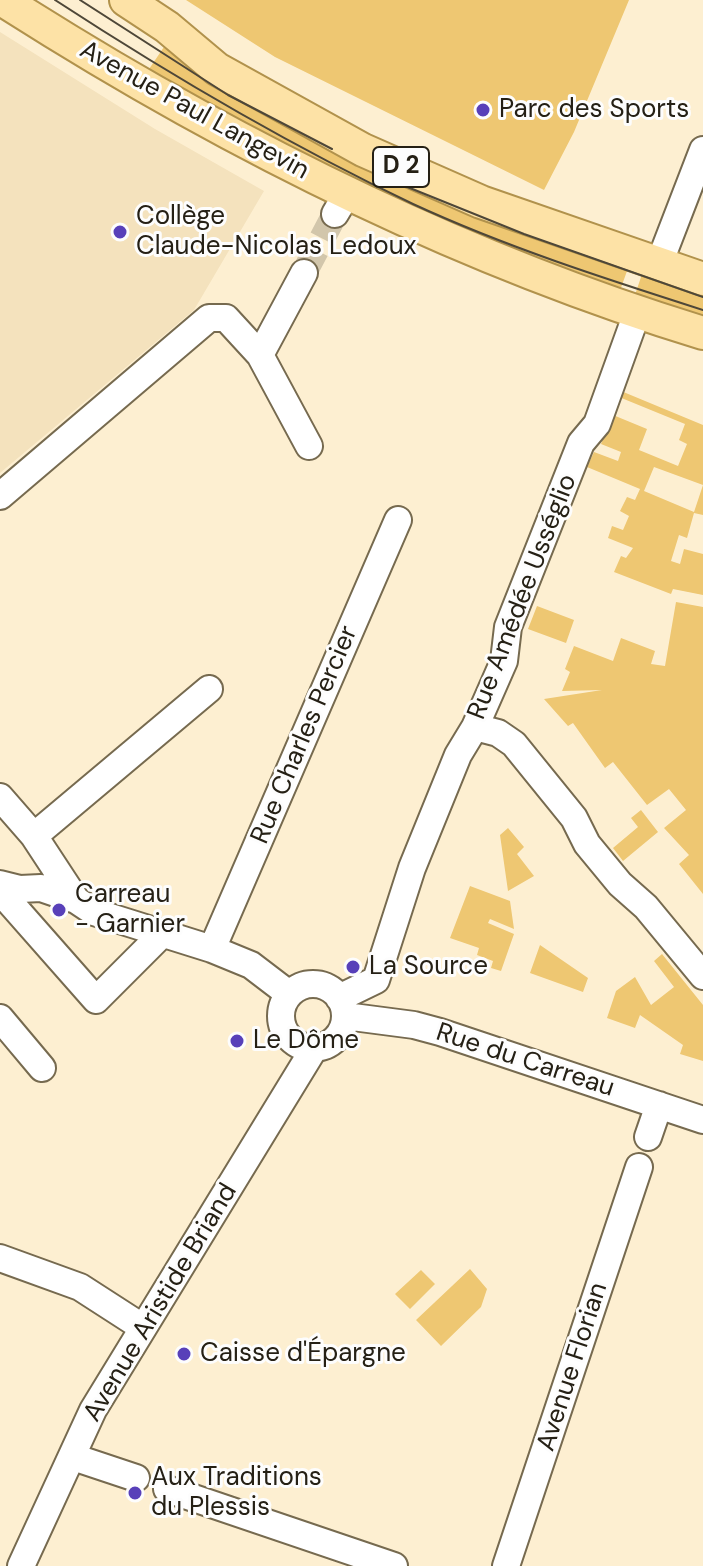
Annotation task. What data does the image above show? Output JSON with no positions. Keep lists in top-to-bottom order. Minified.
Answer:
{"streets":{"main road":["Avenue Paul Langevin","D 2"],"street":["Rue Amédée Usséglio","Rue Charles Percier","Rue du Carreau","Avenue Aristide Briand","Avenue Florian"]},"crossings":[["Avenue Paul Langevin","Rue Amédée Usséglio"],["Rue Amédée Usséglio","Rue du Carreau"],["Rue Amédée Usséglio","Avenue Aristide Briand"],["Rue du Carreau","Avenue Aristide Briand"]],"places":["Parc des Sports","Collège Claude-Nicolas Ledoux","Carreau - Garnier","La Source","Le Dôme","Caisse d'Épargne","Aux Traditions du Plessis"]}
